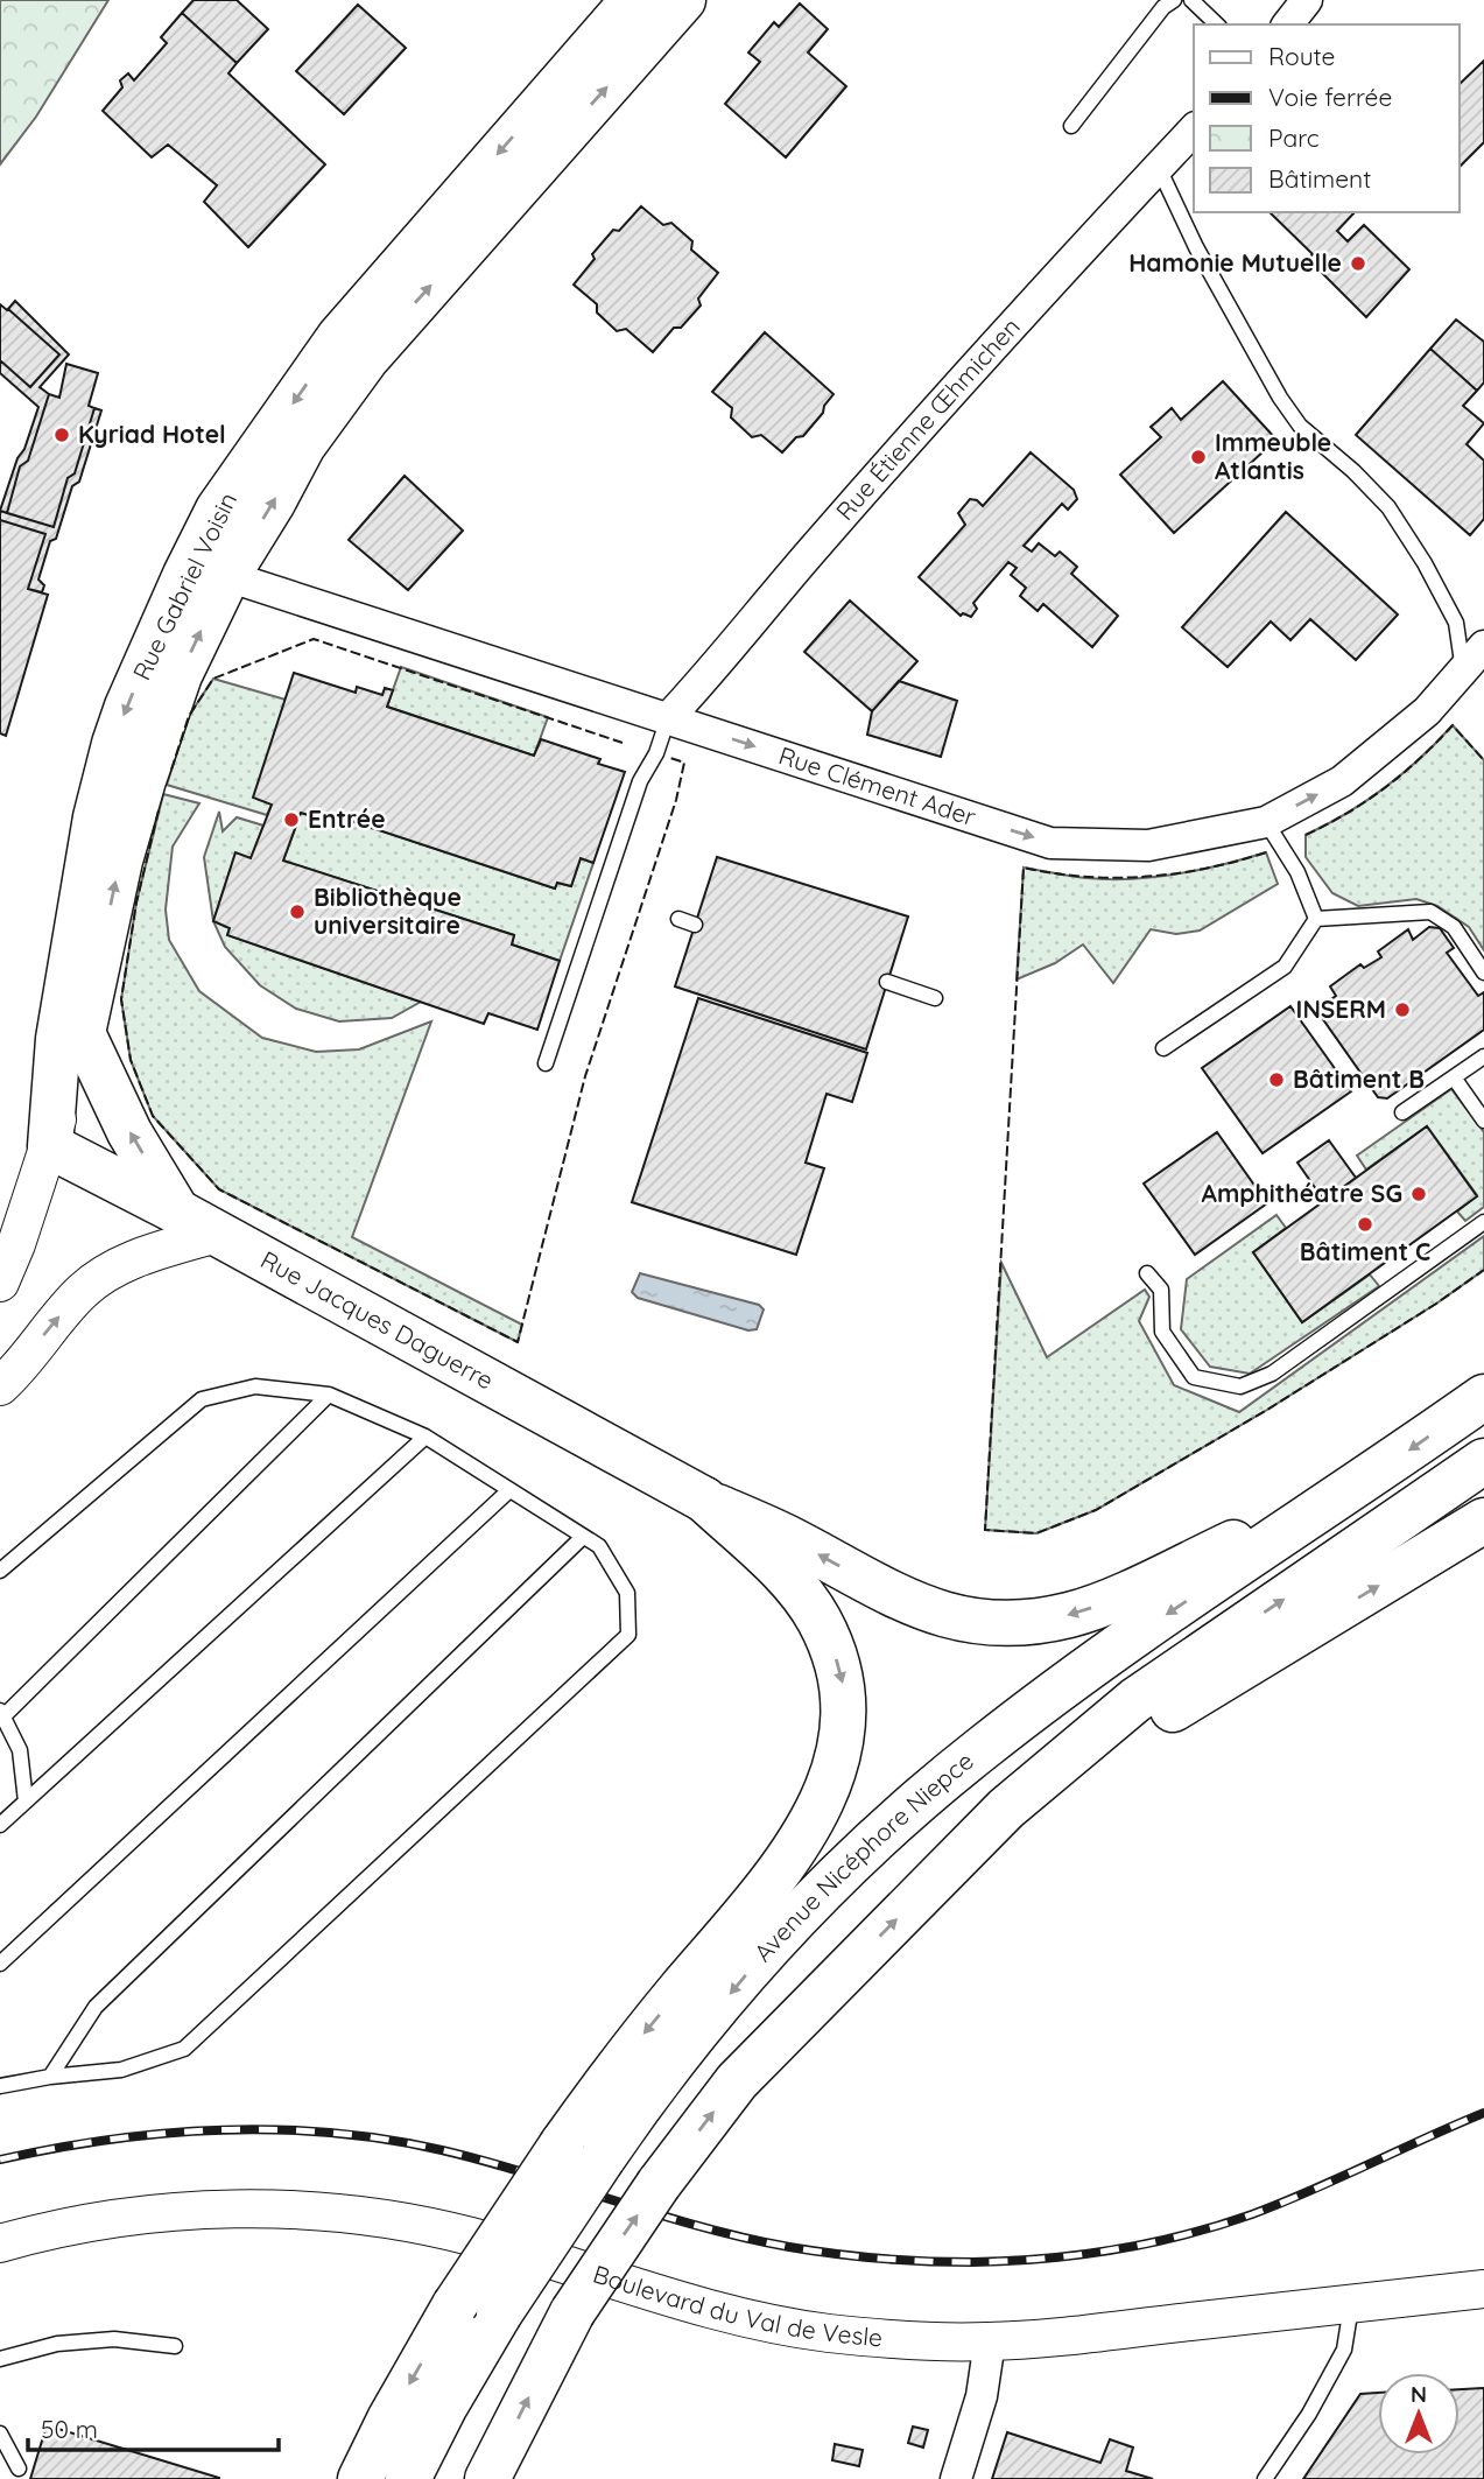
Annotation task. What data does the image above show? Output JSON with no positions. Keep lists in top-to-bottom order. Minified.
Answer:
{"streets":{"main road":["Rue Gabriel Voisin","Rue Jacques Daguerre","Avenue Nicéphore Niepce"],"street":["Rue Étienne Œhmichen","Rue Clément Ader","Boulevard du Val de Vesle"]},"crossings":[["Rue Étienne Œhmichen","Rue Clément Ader"],["Rue Gabriel Voisin","Rue Clément Ader"],["Rue Gabriel Voisin","Rue Jacques Daguerre"]],"one_way":["Rue Clément Ader"],"places":["Hamonie Mutuelle","Kyriad Hotel","Immeuble Atlantis","Entrée","Bibliothèque universitaire","INSERM","Bâtiment B","Amphithéatre SG","Bâtiment C"],"legend":["Route","Voie ferrée","Parc","Bâtiment"],"scale_bar":"50 m","north":"top"}
